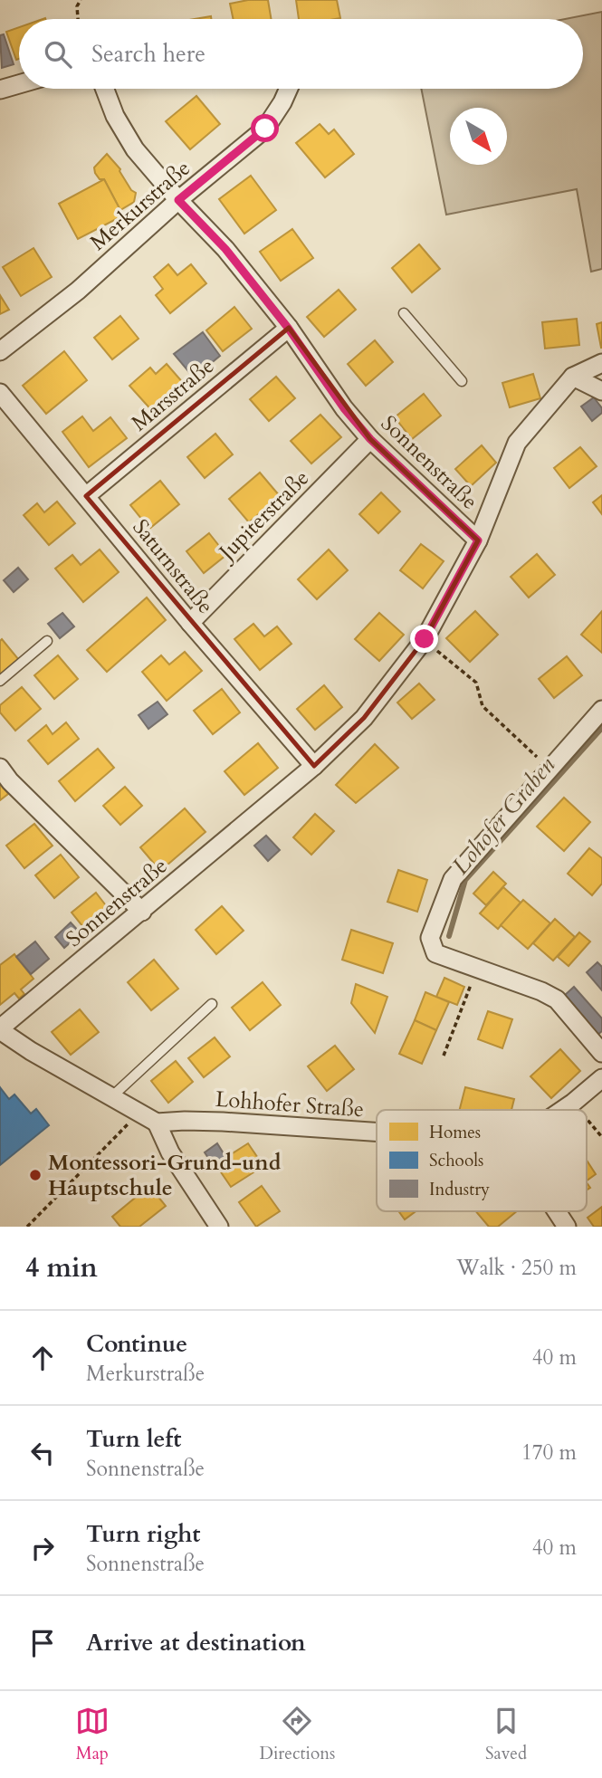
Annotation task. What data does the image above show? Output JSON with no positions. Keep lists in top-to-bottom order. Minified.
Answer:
{"streets":{"street":["Merkurstraße","Marsstraße","Sonnenstraße","Jupiterstraße","Saturnstraße","Lohhofer Straße"]},"crossings":[["Merkurstraße","Sonnenstraße"],["Marsstraße","Sonnenstraße"],["Marsstraße","Saturnstraße"],["Sonnenstraße","Jupiterstraße"],["Sonnenstraße","Saturnstraße"],["Jupiterstraße","Saturnstraße"]],"water":["Lohofer Graben"],"places":["Montessori-Grund-und Hauptschule"],"legend":["Homes","Schools","Industry"],"north":"bottom right","page":{"search":"Search here","heading":["4 min","Walk · 250 m"],"list":[["Continue","Merkurstraße","40 m"],["Turn left","Sonnenstraße","170 m"],["Turn right","Sonnenstraße","40 m"],"Arrive at destination"],"nav":["Map","Directions","Saved"]}}
